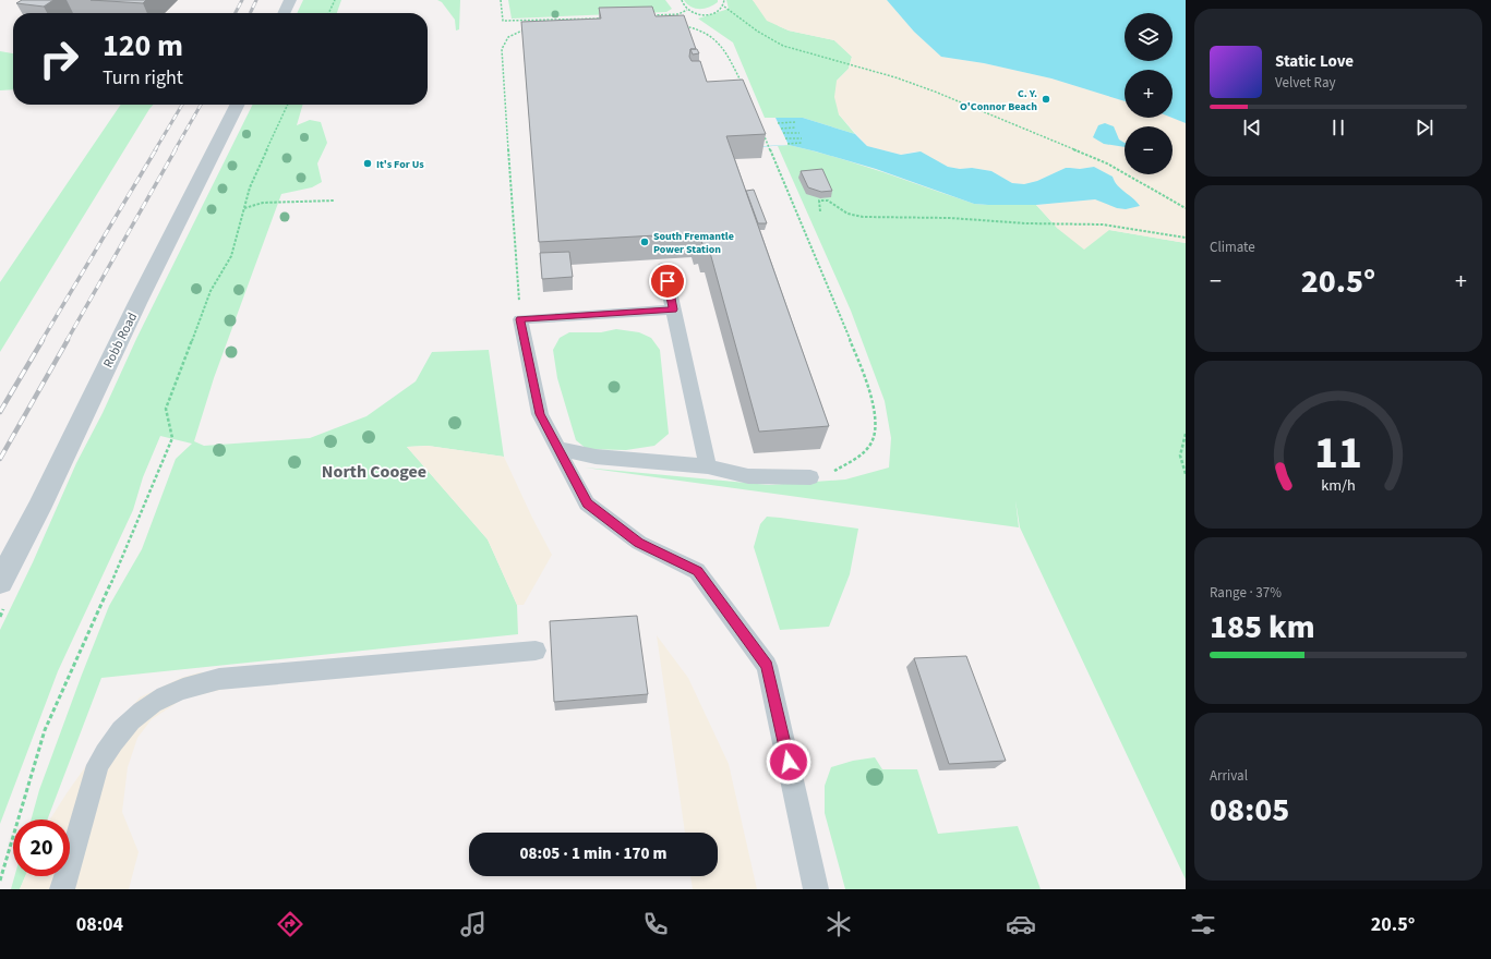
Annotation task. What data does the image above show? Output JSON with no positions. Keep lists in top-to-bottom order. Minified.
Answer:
{"streets":{"street":["Robb Road"]},"districts":["North Coogee"],"places":["C. Y. O'Connor Beach","It's For Us","South Fremantle Power Station"],"page":{"map_buttons":["+","−"],"turn":["120 m","Turn right"],"song":["Static Love","Velvet Ray"],"tile":["Climate",["Range · 37%","185 km"],["Arrival","08:05"]],"heat":["−","20.5°","+"],"limit":"20","trip":"08:05 · 1 min · 170 m","tabs":["08:04","20.5°"],"gauge":["11","km/h"]}}
